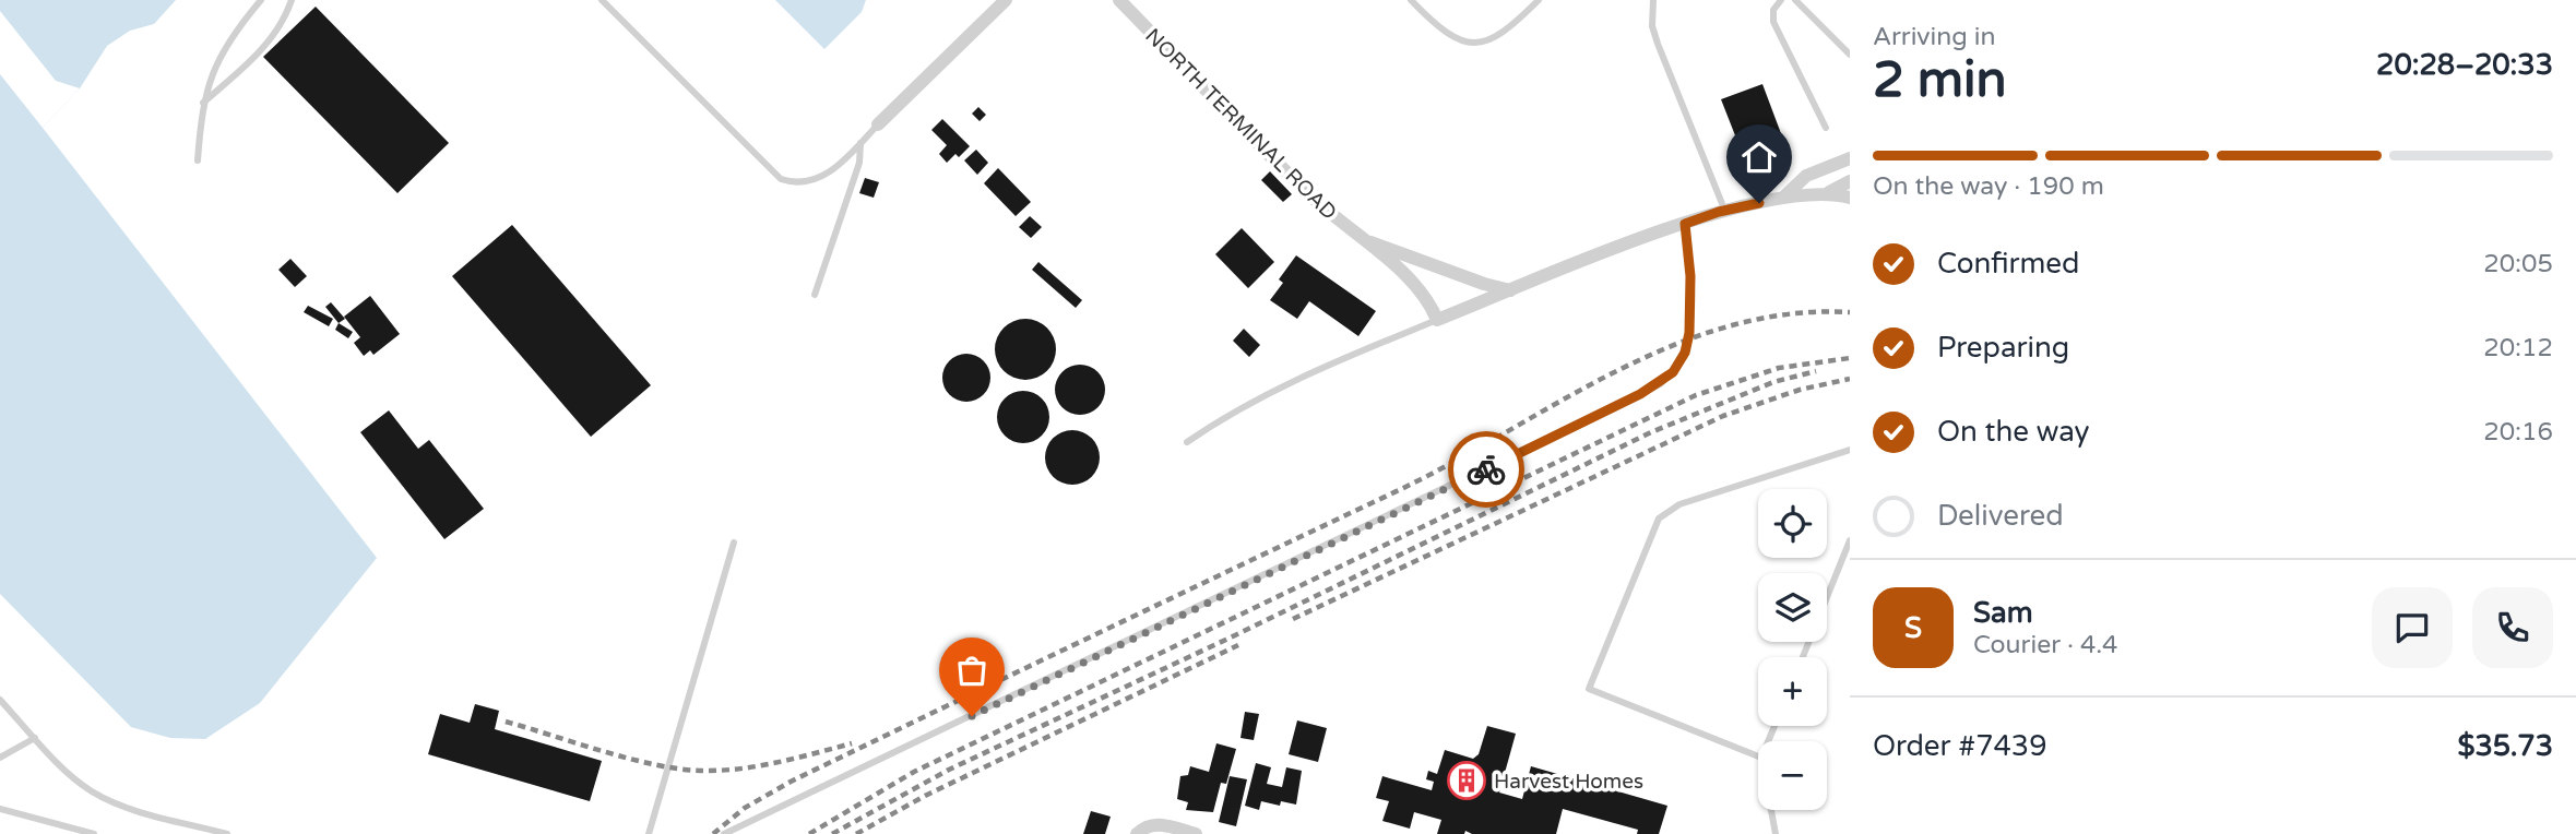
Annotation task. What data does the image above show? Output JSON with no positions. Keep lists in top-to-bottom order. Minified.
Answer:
{"streets":{"street":["NORTH TERMINAL ROAD"]},"places":{"building":["Harvest Homes"]},"page":{"heading":["2 min","Arriving in","20:28–20:33"],"panel":["Sam","Courier · 4.4","Order #7439","$35.73"],"bar":"On the way · 190 m","list":[["Confirmed","20:05"],["Preparing","20:12"],["On the way","20:16"],"Delivered"],"map_buttons":["+","−"],"round":"S"}}
